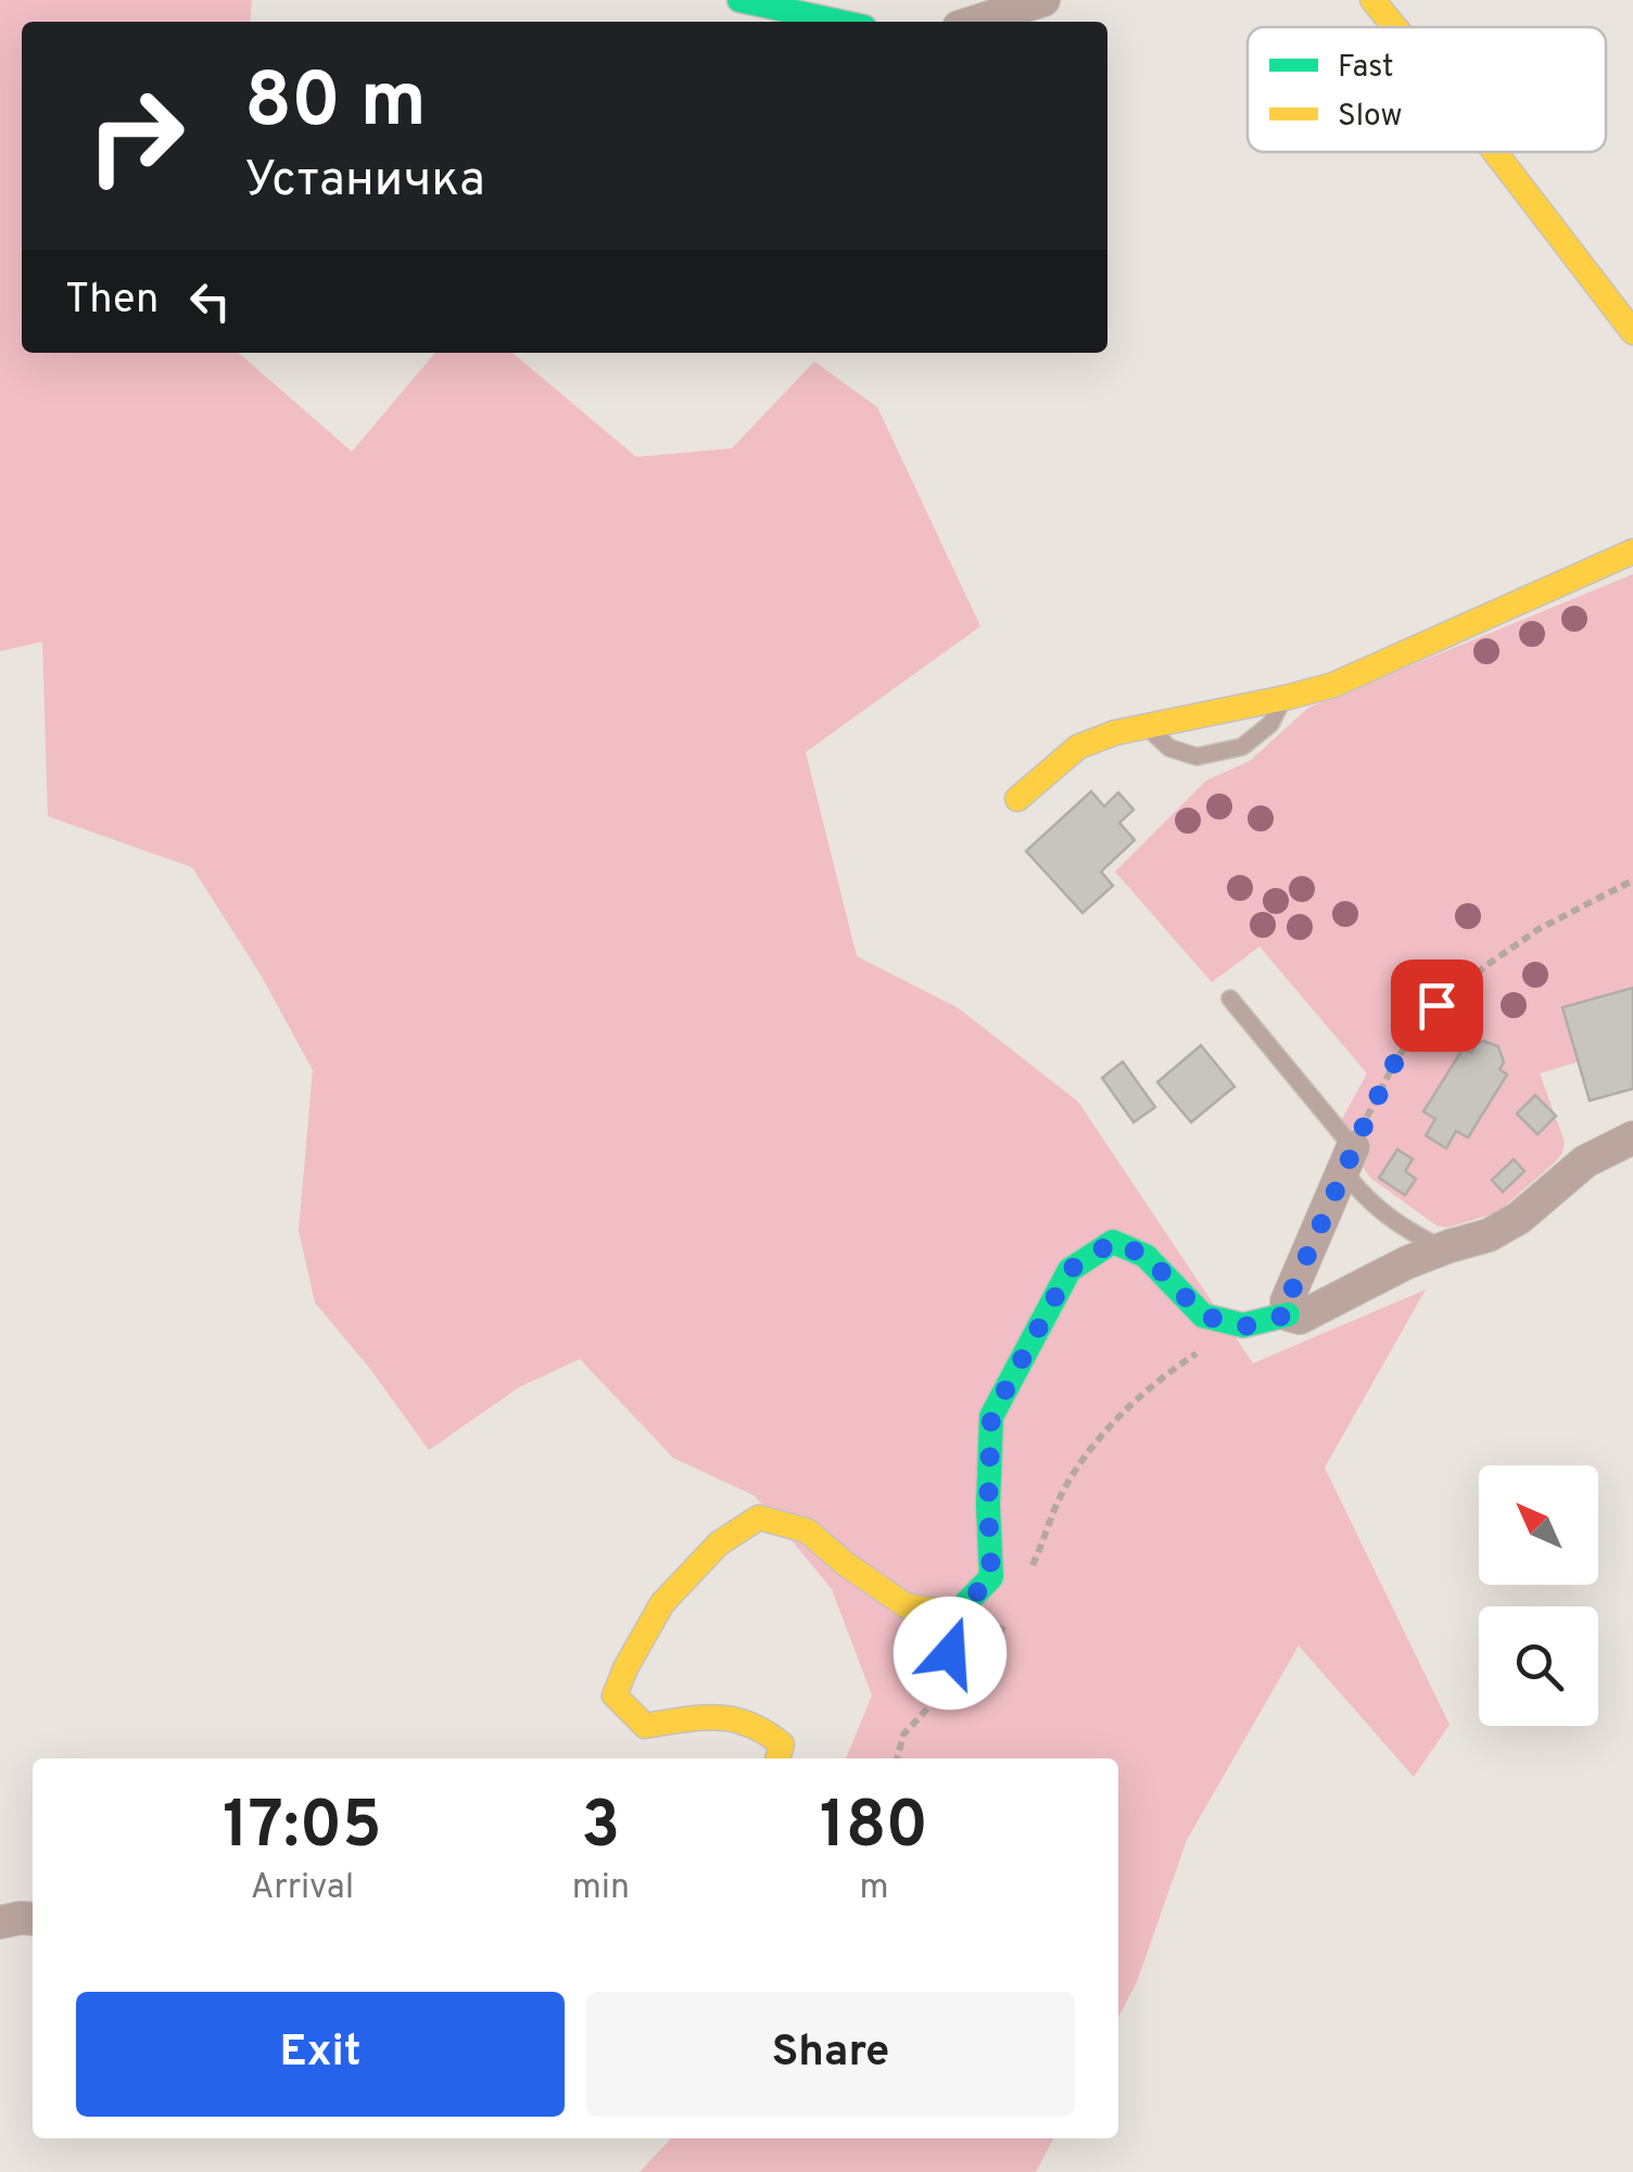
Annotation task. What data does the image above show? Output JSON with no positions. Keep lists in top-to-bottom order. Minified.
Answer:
{"legend":["Fast","Slow"],"north":"top left","page":{"turn":["80 m","Устаничка"],"then":"Then","eta":["17:05","Arrival","3","min","180","m"],"buttons":["Exit","Share"]}}
